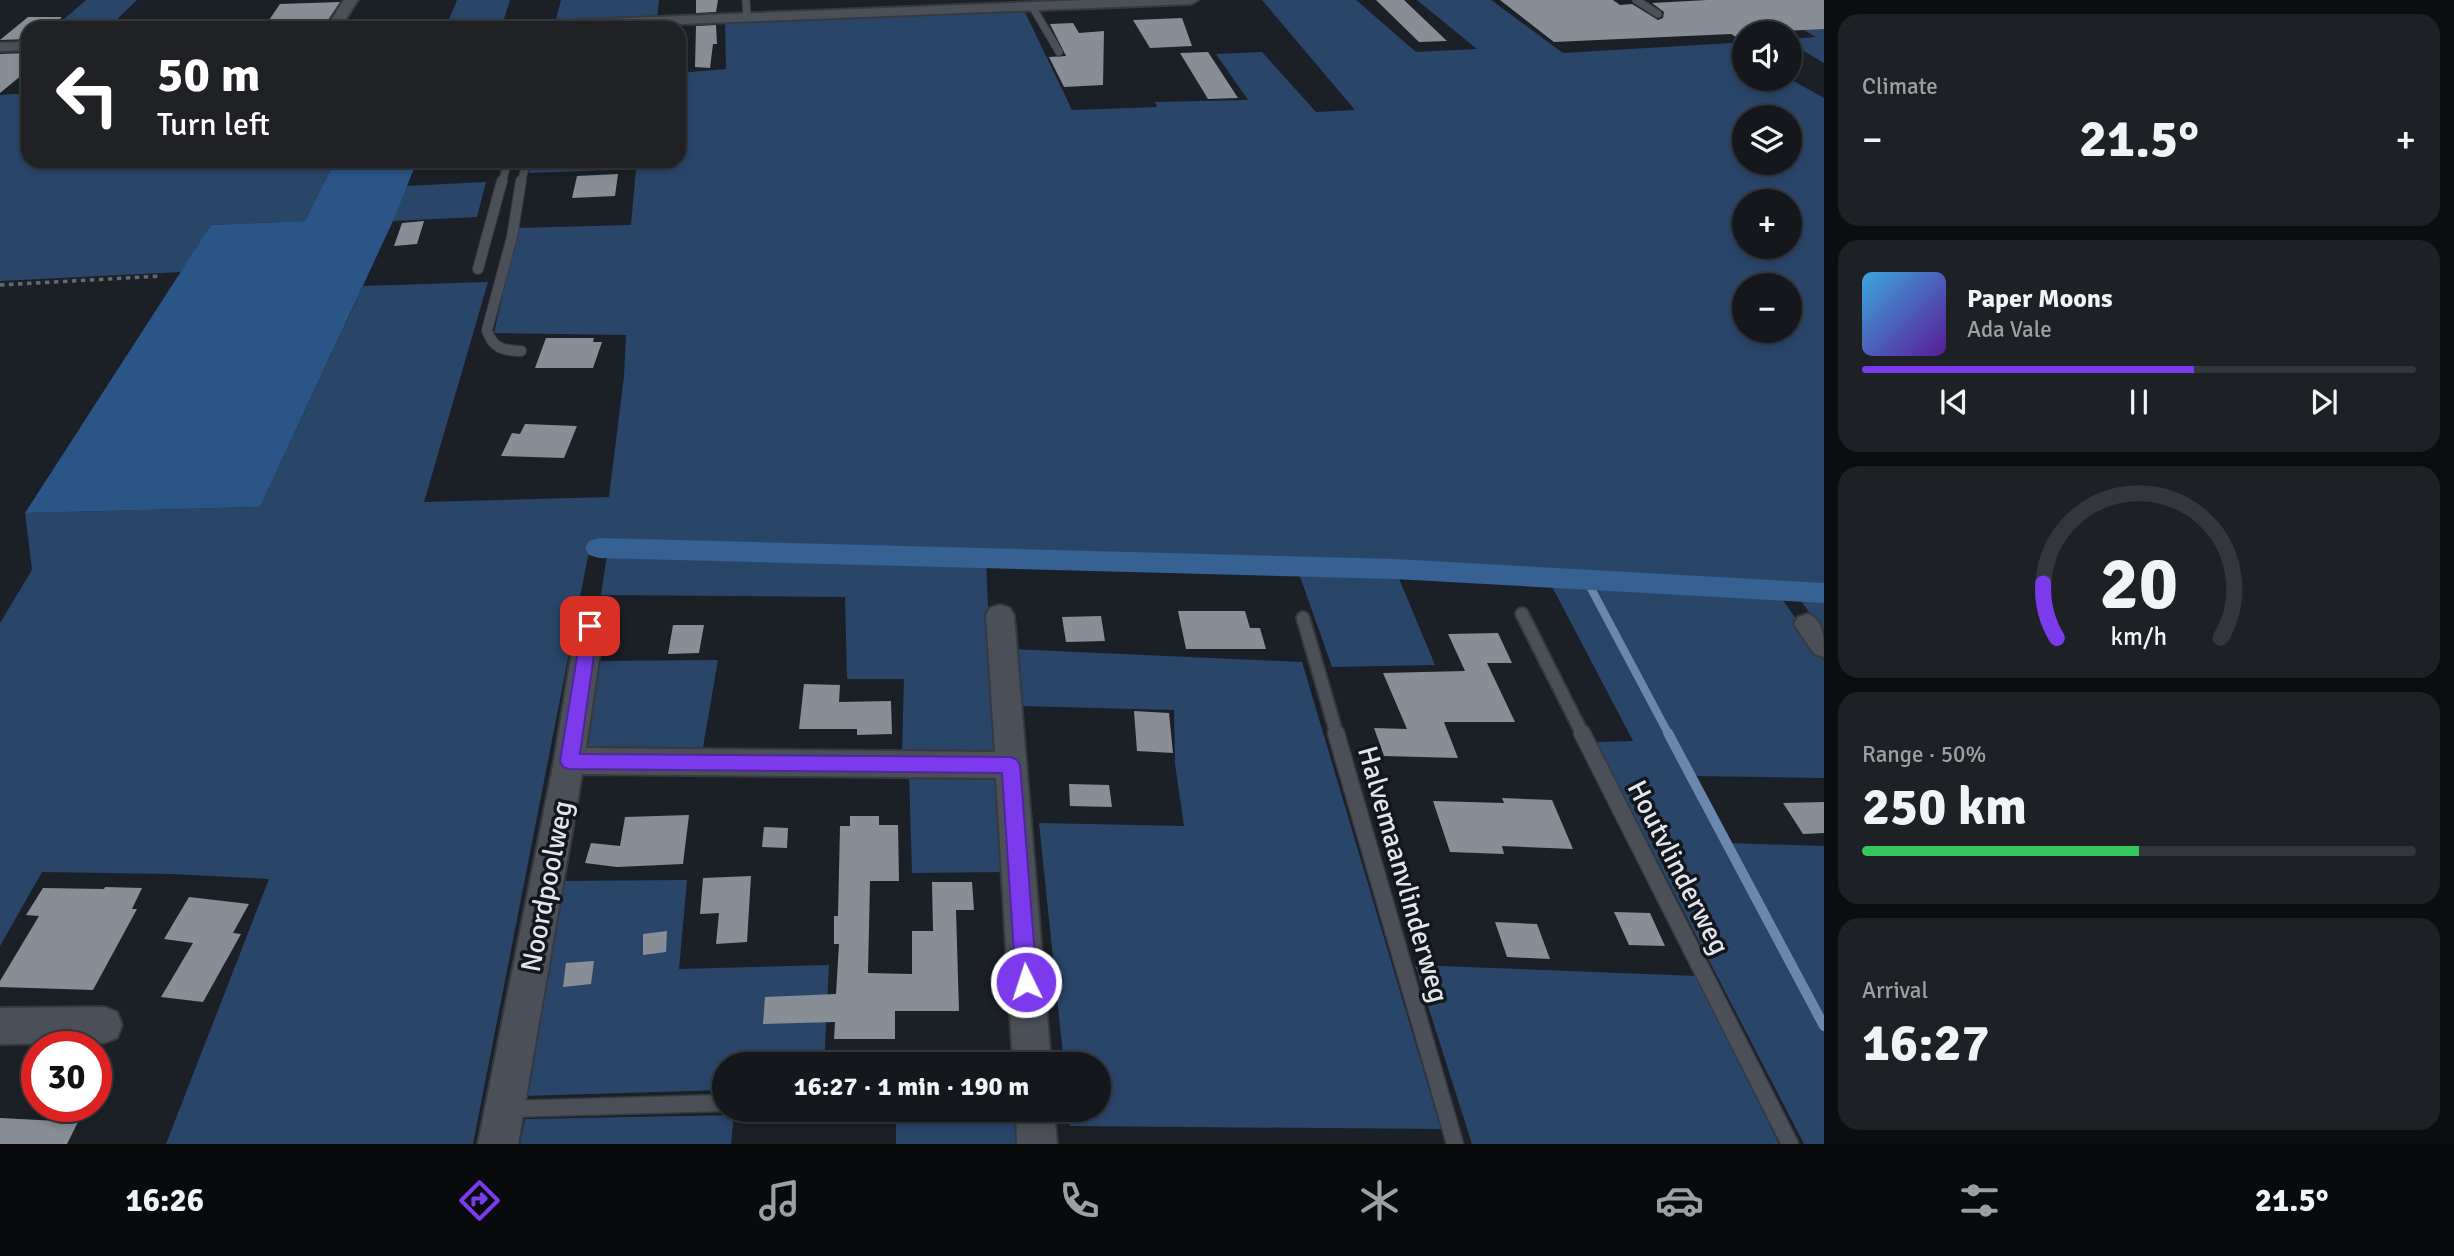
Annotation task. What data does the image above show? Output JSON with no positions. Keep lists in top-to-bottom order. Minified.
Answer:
{"streets":{"street":["Noordpoolweg"],"lane":["Houtvlinderweg","Halvemaanvlinderweg"]},"page":{"tile":["Climate",["Range · 50%","250 km"],["Arrival","16:27"]],"map_buttons":["+","−"],"turn":["50 m","Turn left"],"heat":["−","21.5°","+"],"song":["Paper Moons","Ada Vale"],"limit":"30","trip":"16:27 · 1 min · 190 m","tabs":["16:26","21.5°"],"gauge":["20","km/h"]}}
